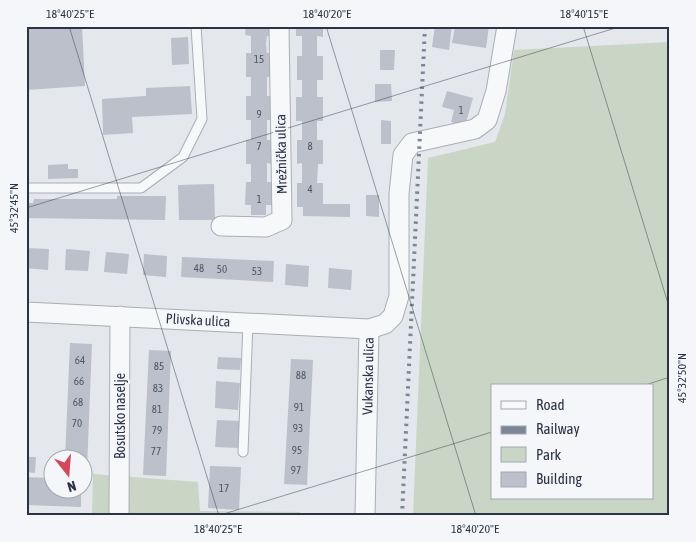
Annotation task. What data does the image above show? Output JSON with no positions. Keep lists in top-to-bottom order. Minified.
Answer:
{"streets":{"street":["Mrežnička ulica","Plivska ulica","Vukanska ulica","Bosutsko naselje"]},"crossings":[["Plivska ulica","Vukanska ulica"],["Plivska ulica","Bosutsko naselje"]],"house_numbers":["15","1","9","7","8","4","1","48","50","53","64","85","88","66","83","68","91","81","70","93","79","95","77","97","17"],"legend":["Road","Railway","Park","Building"],"north":"bottom","coordinates":["18°40'25\"E","18°40'20\"E","18°40'15\"E","45°32'45\"N","45°32'50\"N"]}
